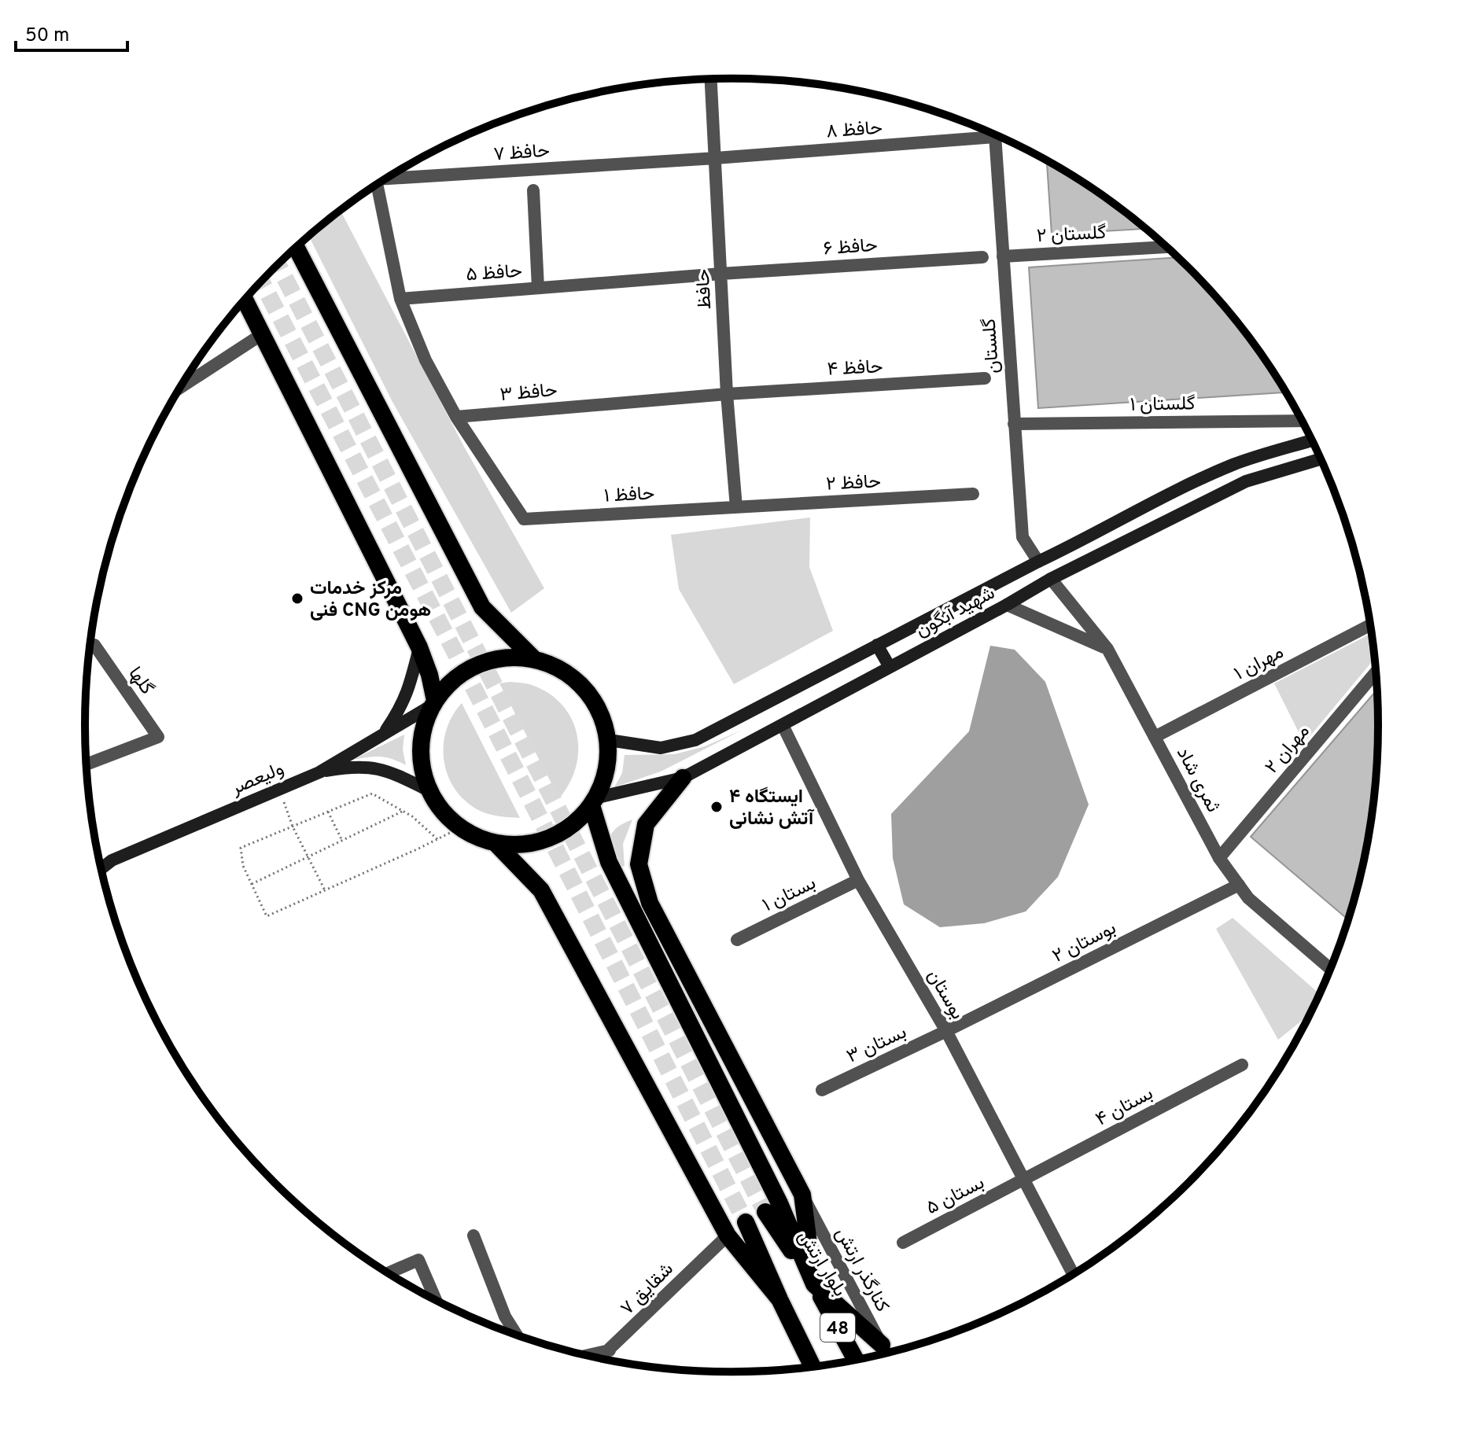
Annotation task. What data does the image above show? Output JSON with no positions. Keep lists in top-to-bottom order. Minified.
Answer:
{"streets":{"highway":["بلوار ارتش","48"],"main road":["شهید آبگون","ولیعصر"],"street":["حافظ ۸","حافظ ۷","گلستان ۲","حافظ ۶","حافظ ۵","حافظ","گلستان","حافظ ۴","حافظ ۳","گلستان ۱","حافظ ۲","حافظ ۱","۱ مهران","گلها","مهران ۲","ثمری شاد","بستان ۱","بوستان ۲","بوستان","بستان ۳","بستان ۴","بستان ۵","کنارگذر ارتش","شقایق ۷"]},"crossings":[["حافظ ۸","حافظ ۷"],["حافظ ۸","حافظ"],["حافظ ۷","حافظ ۵"],["حافظ ۷","حافظ"],["گلستان ۲","گلستان"],["حافظ ۶","حافظ ۵"],["حافظ ۶","حافظ"],["حافظ ۵","حافظ"],["حافظ","حافظ ۴"],["حافظ","حافظ ۳"],["حافظ","حافظ ۲"],["حافظ","حافظ ۱"],["گلستان","گلستان ۱"],["گلستان","شهید آبگون"],["حافظ ۴","حافظ ۳"],["حافظ ۳","حافظ ۱"],["حافظ ۲","حافظ ۱"],["شهید آبگون","ولیعصر"],["شهید آبگون","ثمری شاد"],["شهید آبگون","بوستان"],["۱ مهران","ثمری شاد"],["مهران ۲","ثمری شاد"],["ثمری شاد","بوستان ۲"],["بستان ۱","بوستان"],["بوستان ۲","بوستان"],["بوستان ۲","بستان ۳"],["بوستان","بستان ۳"],["بوستان","بستان ۴"],["بوستان","بستان ۵"],["بستان ۴","بستان ۵"]],"places":["مرکز خدمات فنی CNG هومن","ایستگاه ۴ آتش نشانی"],"scale_bar":"50 m"}
